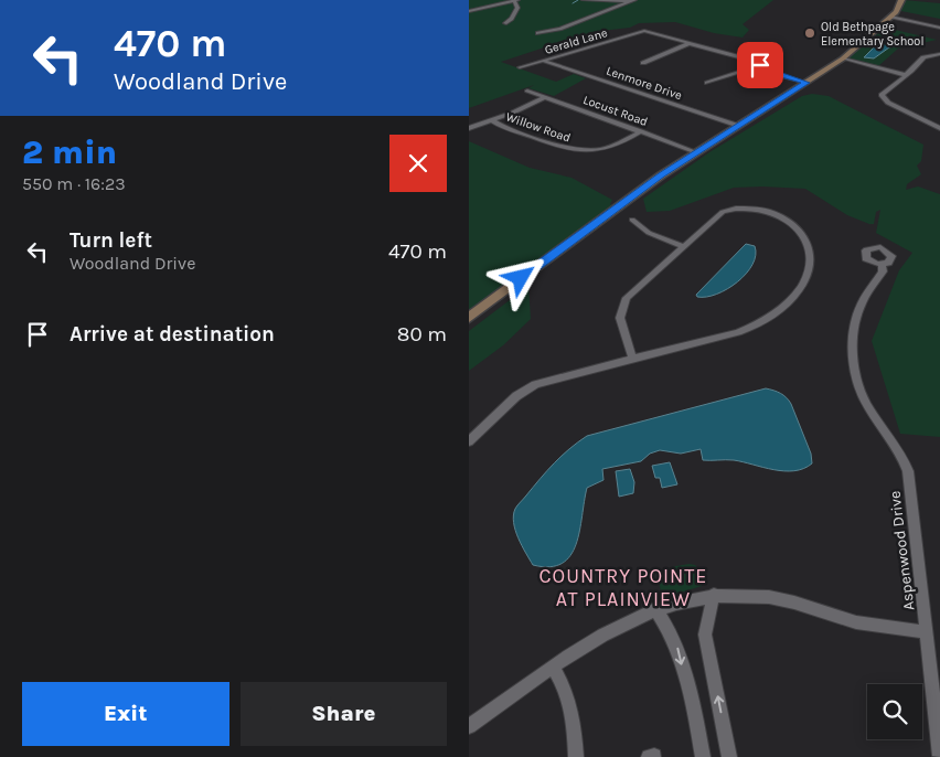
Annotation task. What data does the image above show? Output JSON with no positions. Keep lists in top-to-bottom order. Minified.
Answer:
{"streets":{"street":["Gerald Lane","Lenmore Drive","Locust Road","Willow Road","Aspenwood Drive"]},"crossings":[["Gerald Lane","Lenmore Drive"],["Locust Road","Willow Road"]],"districts":["COUNTRY POINTE AT PLAINVIEW"],"places":["Old Bethpage Elementary School"],"page":{"turn":["470 m","Woodland Drive"],"heading":["2 min","550 m · 16:23"],"list":[{"name":"Turn left","note":"Woodland Drive","value":"470 m"},{"name":"Arrive at destination","value":"80 m"}],"buttons":["Exit","Share"]}}
